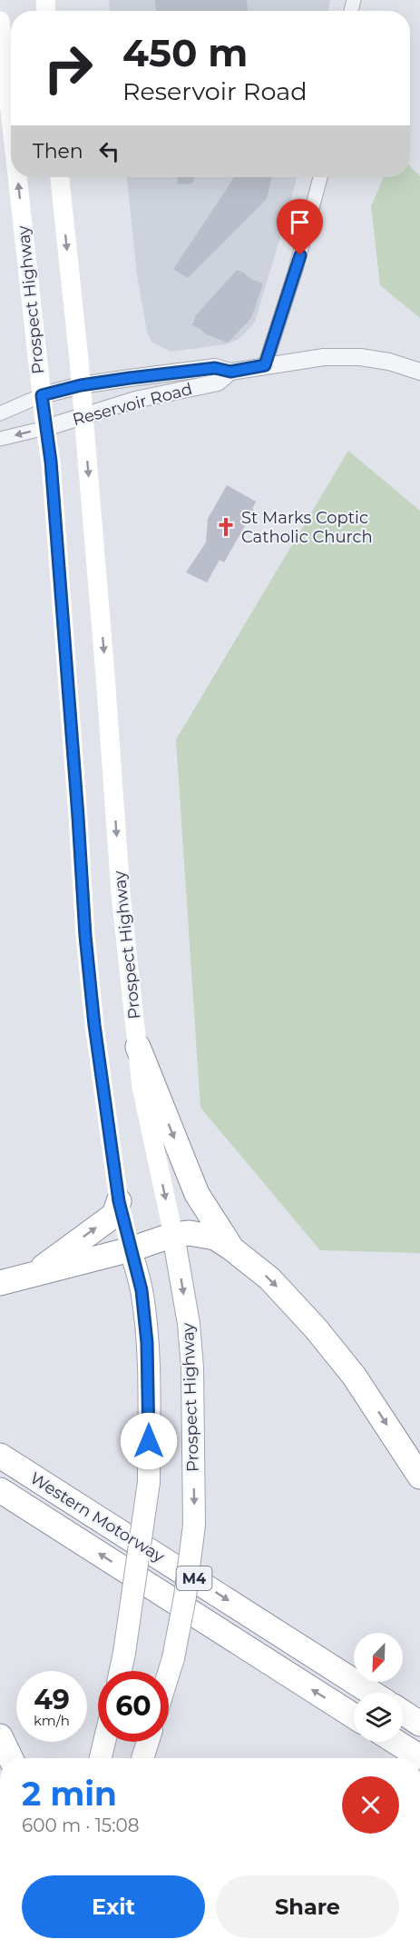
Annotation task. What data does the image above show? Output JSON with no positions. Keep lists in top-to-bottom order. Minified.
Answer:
{"streets":{"highway":["Western Motorway","M4"],"main road":["Prospect Highway"],"street":["Reservoir Road"]},"crossings":[["Prospect Highway","Reservoir Road"]],"places":{"church":["St Marks Coptic Catholic Church"]},"north":"bottom left","page":{"turn":["450 m","Reservoir Road"],"then":"Then","speed":"49 km/h","limit":"60","heading":["2 min","600 m · 15:08"],"buttons":["Exit","Share"]}}
